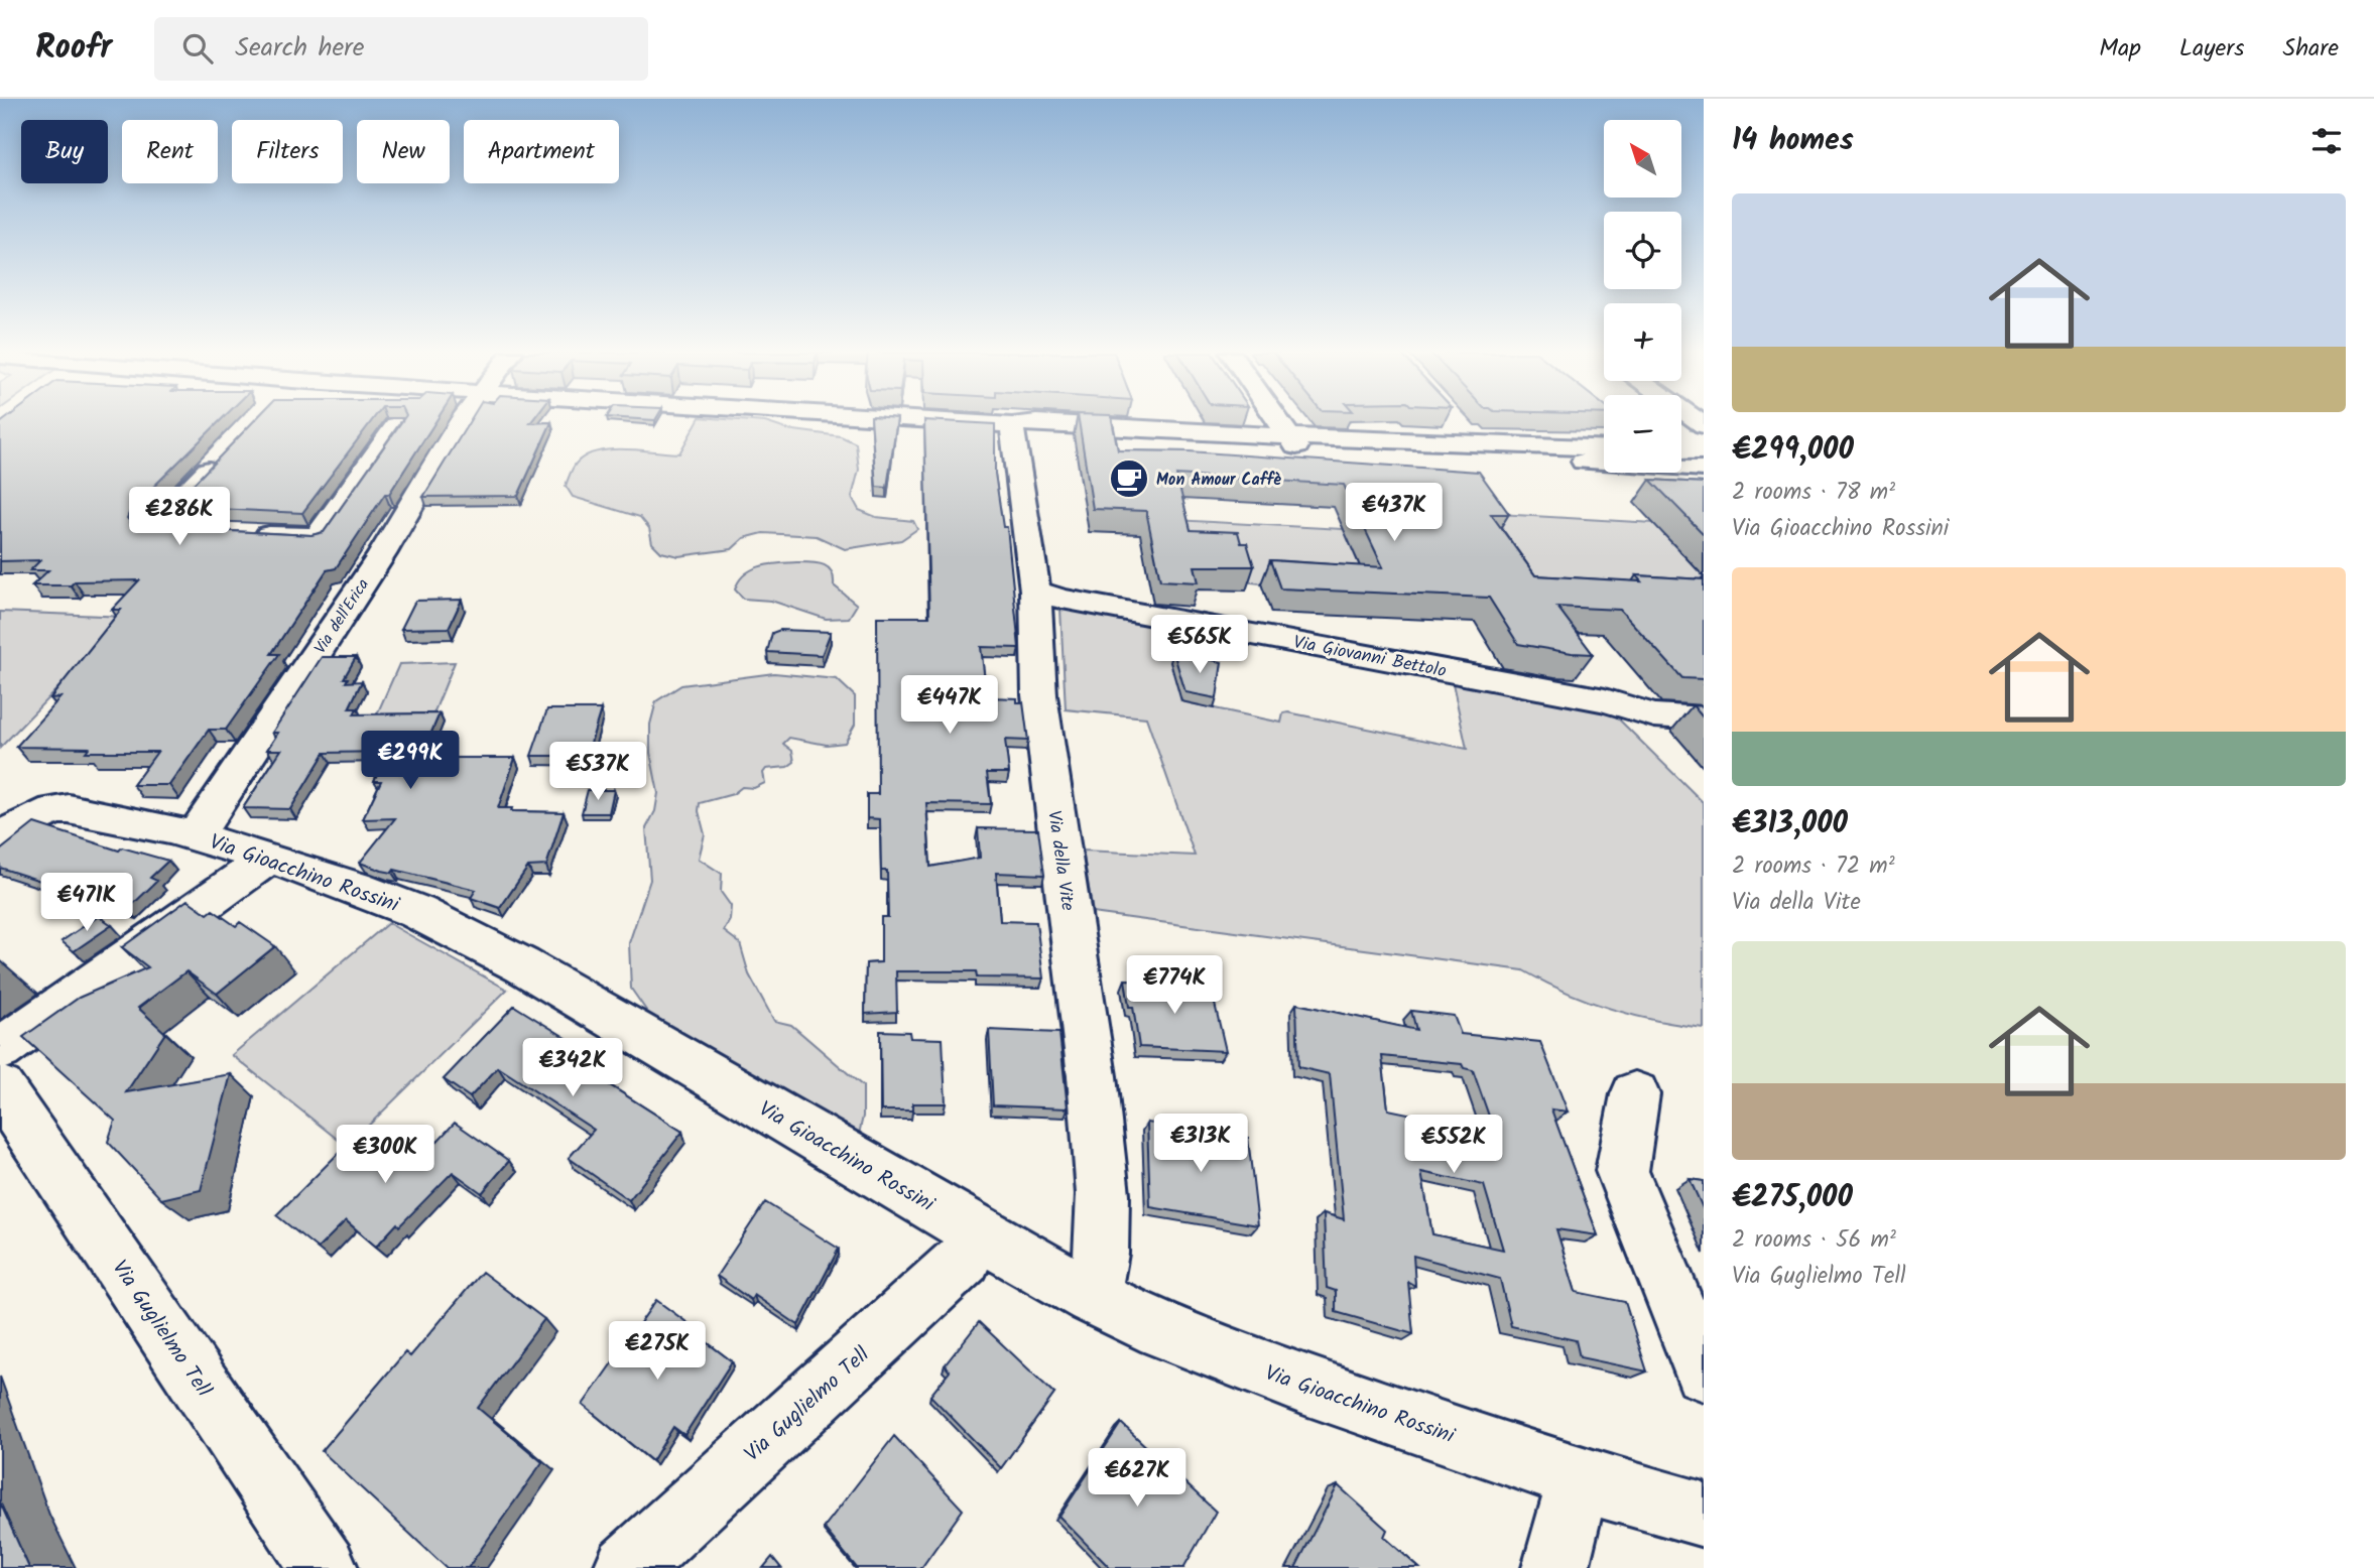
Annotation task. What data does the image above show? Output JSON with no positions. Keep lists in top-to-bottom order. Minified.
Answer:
{"streets":{"street":["Via dell'Erica","Via Giovanni Bettolo","Via della Vite","Via Gioacchino Rossini","Via Guglielmo Tell"]},"crossings":[["Via dell'Erica","Via Gioacchino Rossini"],["Via Giovanni Bettolo","Via della Vite"],["Via della Vite","Via Gioacchino Rossini"],["Via Gioacchino Rossini","Via Guglielmo Tell"]],"places":{"cafe":["Mon Amour Caffè"]},"north":"top left","page":{"header":"Roofr","search":"Search here","nav":["Map","Layers","Share"],"heading":"14 homes","map_buttons":["+","−"],"chip":["Buy","Rent","Filters","New","Apartment"],"list":[{"name":"€299,000","note":"2 rooms · 78 m² · Via Gioacchino Rossini"},{"name":"€313,000","note":"2 rooms · 72 m² · Via della Vite"},{"name":"€275,000","note":"2 rooms · 56 m² · Via Guglielmo Tell"}],"price":["€437K","€286K","€565K","€447K","€299K","€537K","€471K","€774K","€342K","€313K","€552K","€300K","€275K","€627K"]}}
